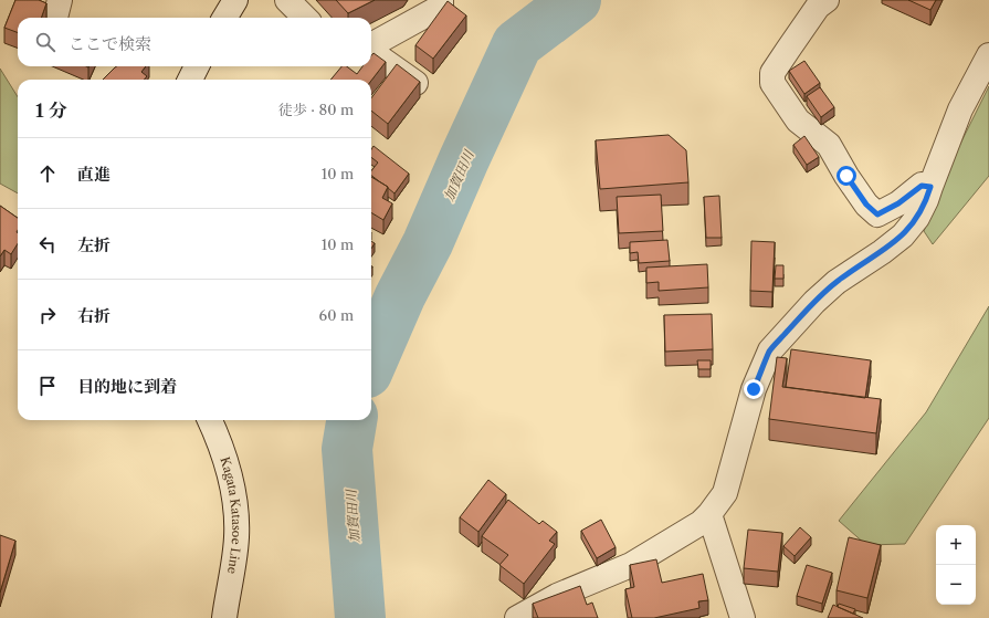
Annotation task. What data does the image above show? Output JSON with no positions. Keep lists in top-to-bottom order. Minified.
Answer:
{"streets":{"street":["Kagata Katasoe Line"]},"water":["加賀田川"],"page":{"search":"ここで検索","heading":["1 分","徒歩 · 80 m"],"list":[["直進","10 m"],["左折","10 m"],["右折","60 m"],"目的地に到着"],"map_buttons":["+","−"]}}
